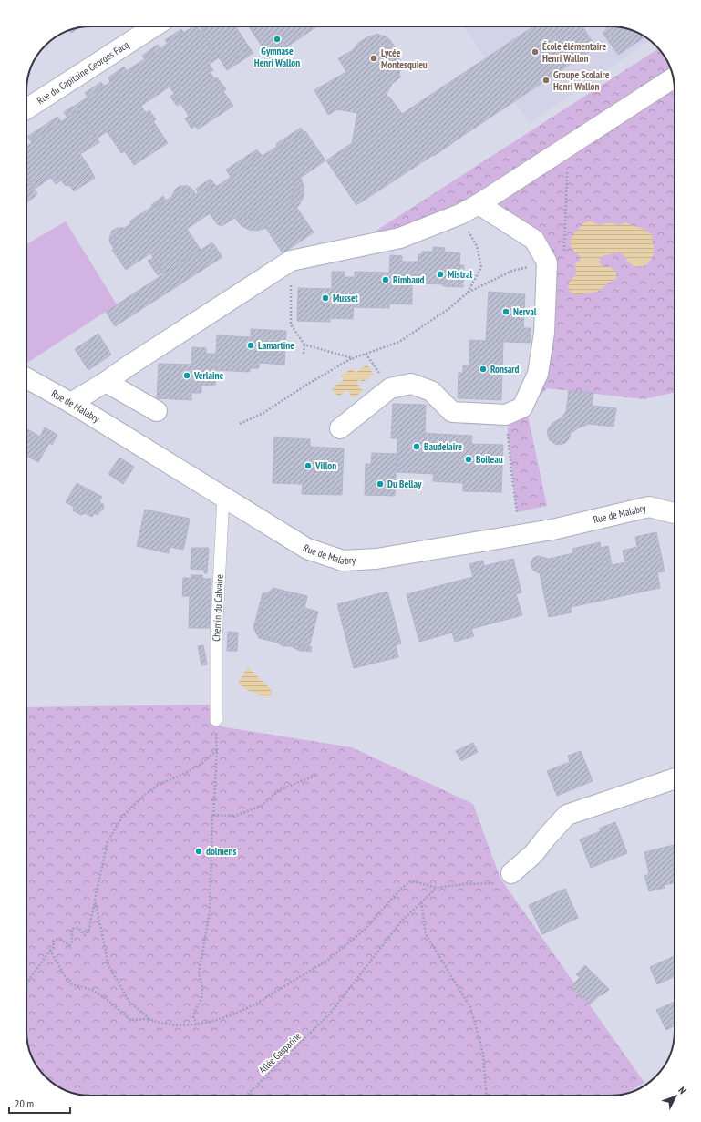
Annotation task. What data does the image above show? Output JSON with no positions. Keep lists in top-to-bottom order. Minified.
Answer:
{"streets":{"street":["Rue du Capitaine Georges Facq","Rue de Malabry"],"lane":["Chemin du Calvaire"],"path":["Allée Gasparine"]},"crossings":[["Rue de Malabry","Chemin du Calvaire"]],"places":["Gymnase Henri Wallon","École élémentaire Henri Wallon","Lycée Montesquieu","Groupe Scolaire Henri Wallon","Mistral","Rimbaud","Musset","Nerval","Lamartine","Ronsard","Verlaine","Baudelaire","Boileau","Villon","Du Bellay","dolmens"],"scale_bar":"20 m","north":"top right"}
